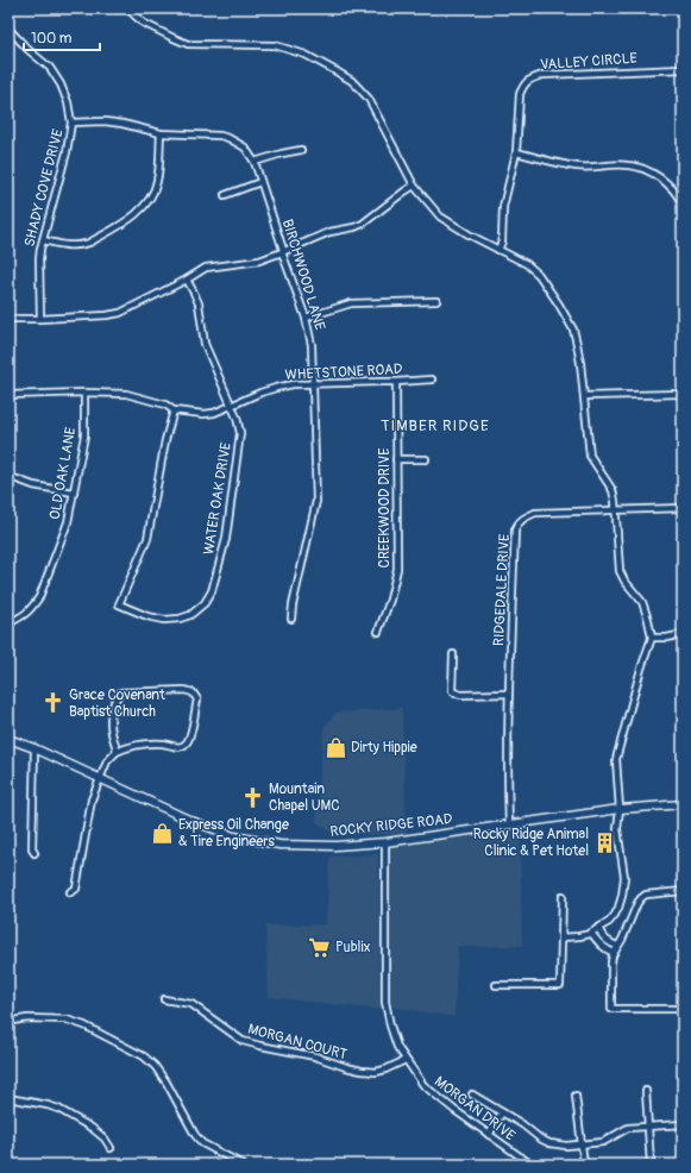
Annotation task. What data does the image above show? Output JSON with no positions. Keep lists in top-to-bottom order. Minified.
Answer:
{"streets":{"main road":["ROCKY RIDGE ROAD"],"street":["VALLEY CIRCLE","SHADY COVE DRIVE","BIRCHWOOD LANE","WHETSTONE ROAD","OLD OAK LANE","WATER OAK DRIVE","CREEKWOOD DRIVE","RIDGEDALE DRIVE","MORGAN COURT","MORGAN DRIVE"]},"crossings":[["SHADY COVE DRIVE","BIRCHWOOD LANE"],["BIRCHWOOD LANE","WHETSTONE ROAD"],["WHETSTONE ROAD","OLD OAK LANE"],["WHETSTONE ROAD","WATER OAK DRIVE"],["WHETSTONE ROAD","CREEKWOOD DRIVE"],["RIDGEDALE DRIVE","ROCKY RIDGE ROAD"],["ROCKY RIDGE ROAD","MORGAN DRIVE"],["MORGAN COURT","MORGAN DRIVE"]],"districts":["TIMBER RIDGE"],"places":{"church":["Grace Covenant Baptist Church","Mountain Chapel UMC"],"shop":["Dirty Hippie","Express Oil Change & Tire Engineers"],"building":["Rocky Ridge Animal Clinic & Pet Hotel"],"supermarket":["Publix"]},"scale_bar":"100 m"}
